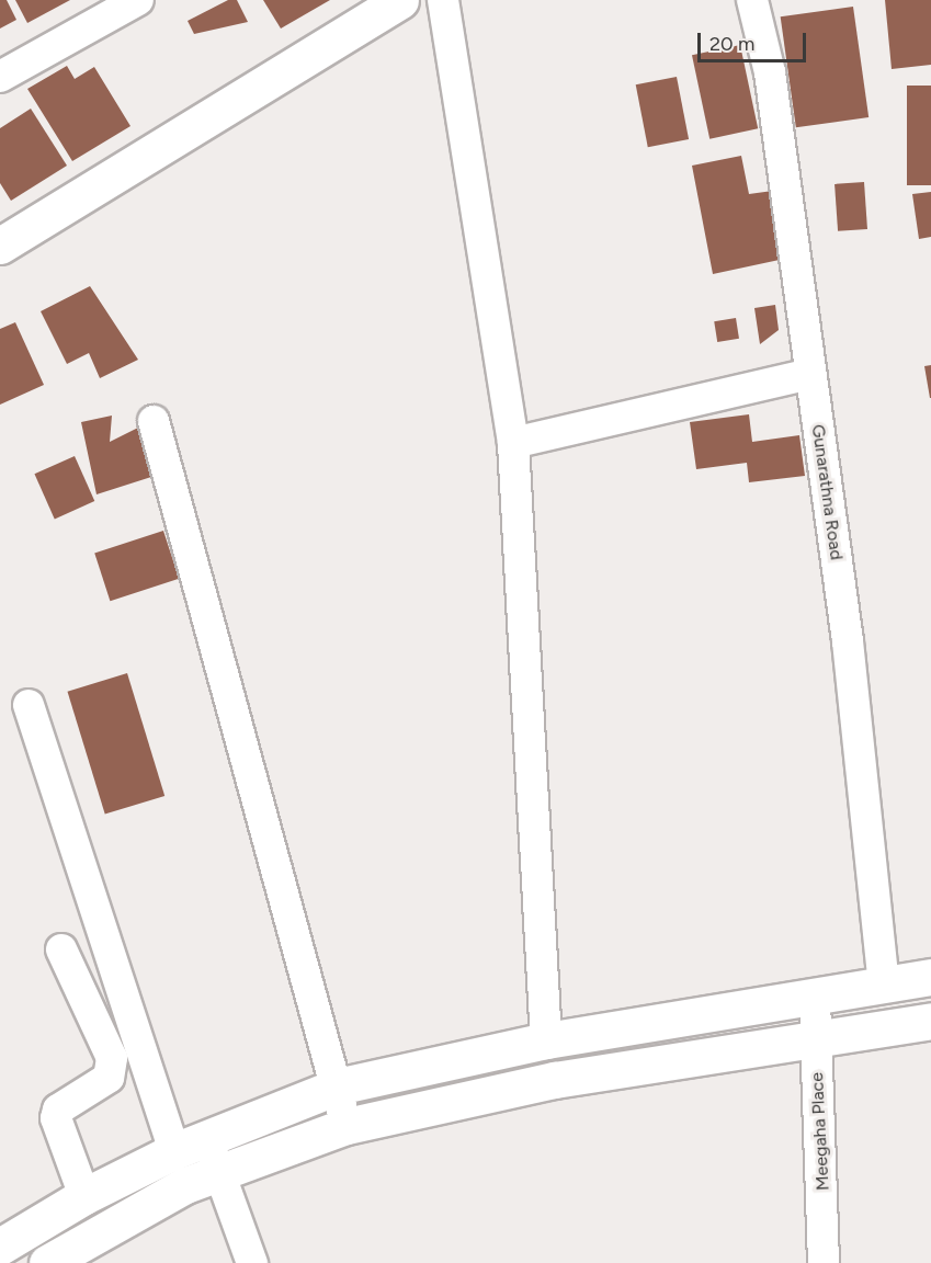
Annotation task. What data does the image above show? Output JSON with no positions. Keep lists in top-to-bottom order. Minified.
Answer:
{"streets":{"street":["Gunarathna Road","Meegaha Place"]},"scale_bar":"20 m"}
